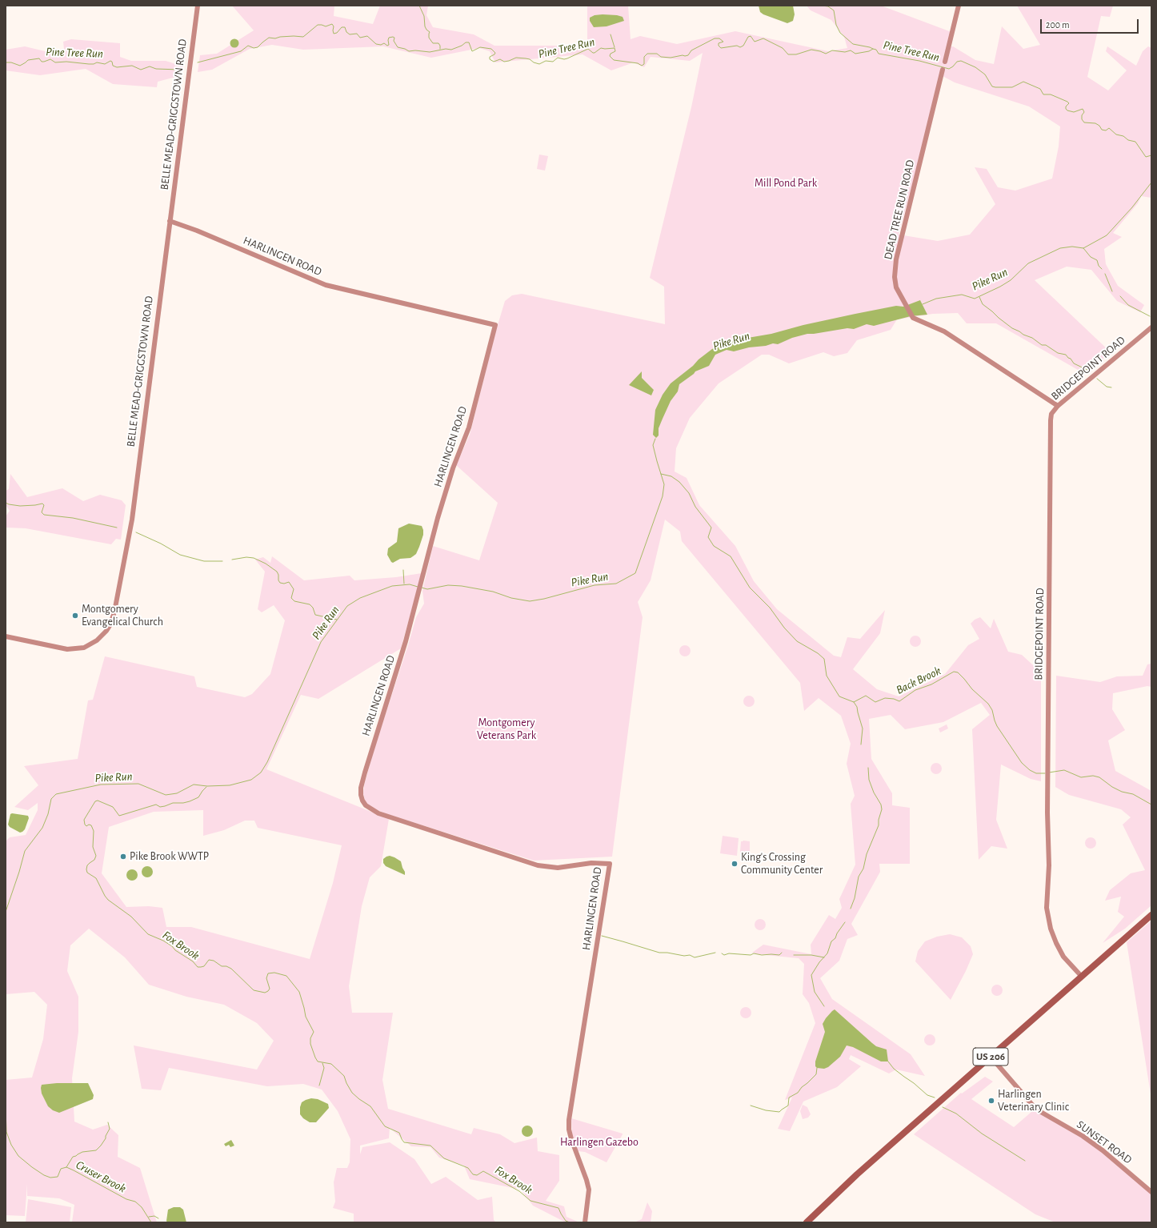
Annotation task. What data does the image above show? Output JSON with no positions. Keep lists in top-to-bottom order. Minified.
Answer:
{"streets":{"highway":["US 206"],"street":["BELLE MEAD-GRIGGSTOWN ROAD","DEAD TREE RUN ROAD","HARLINGEN ROAD","BRIDGEPOINT ROAD","SUNSET ROAD"]},"crossings":[["BELLE MEAD-GRIGGSTOWN ROAD","HARLINGEN ROAD"],["DEAD TREE RUN ROAD","BRIDGEPOINT ROAD"],["BRIDGEPOINT ROAD","US 206"],["US 206","SUNSET ROAD"]],"water":["Pine Tree Run","Pike Run","Back Brook","Fox Brook","Cruser Brook"],"parks":["Mill Pond Park","Montgomery Veterans Park","Harlingen Gazebo"],"places":["Montgomery Evangelical Church","Pike Brook WWTP","King's Crossing Community Center","Harlingen Veterinary Clinic"],"scale_bar":"200 m"}
